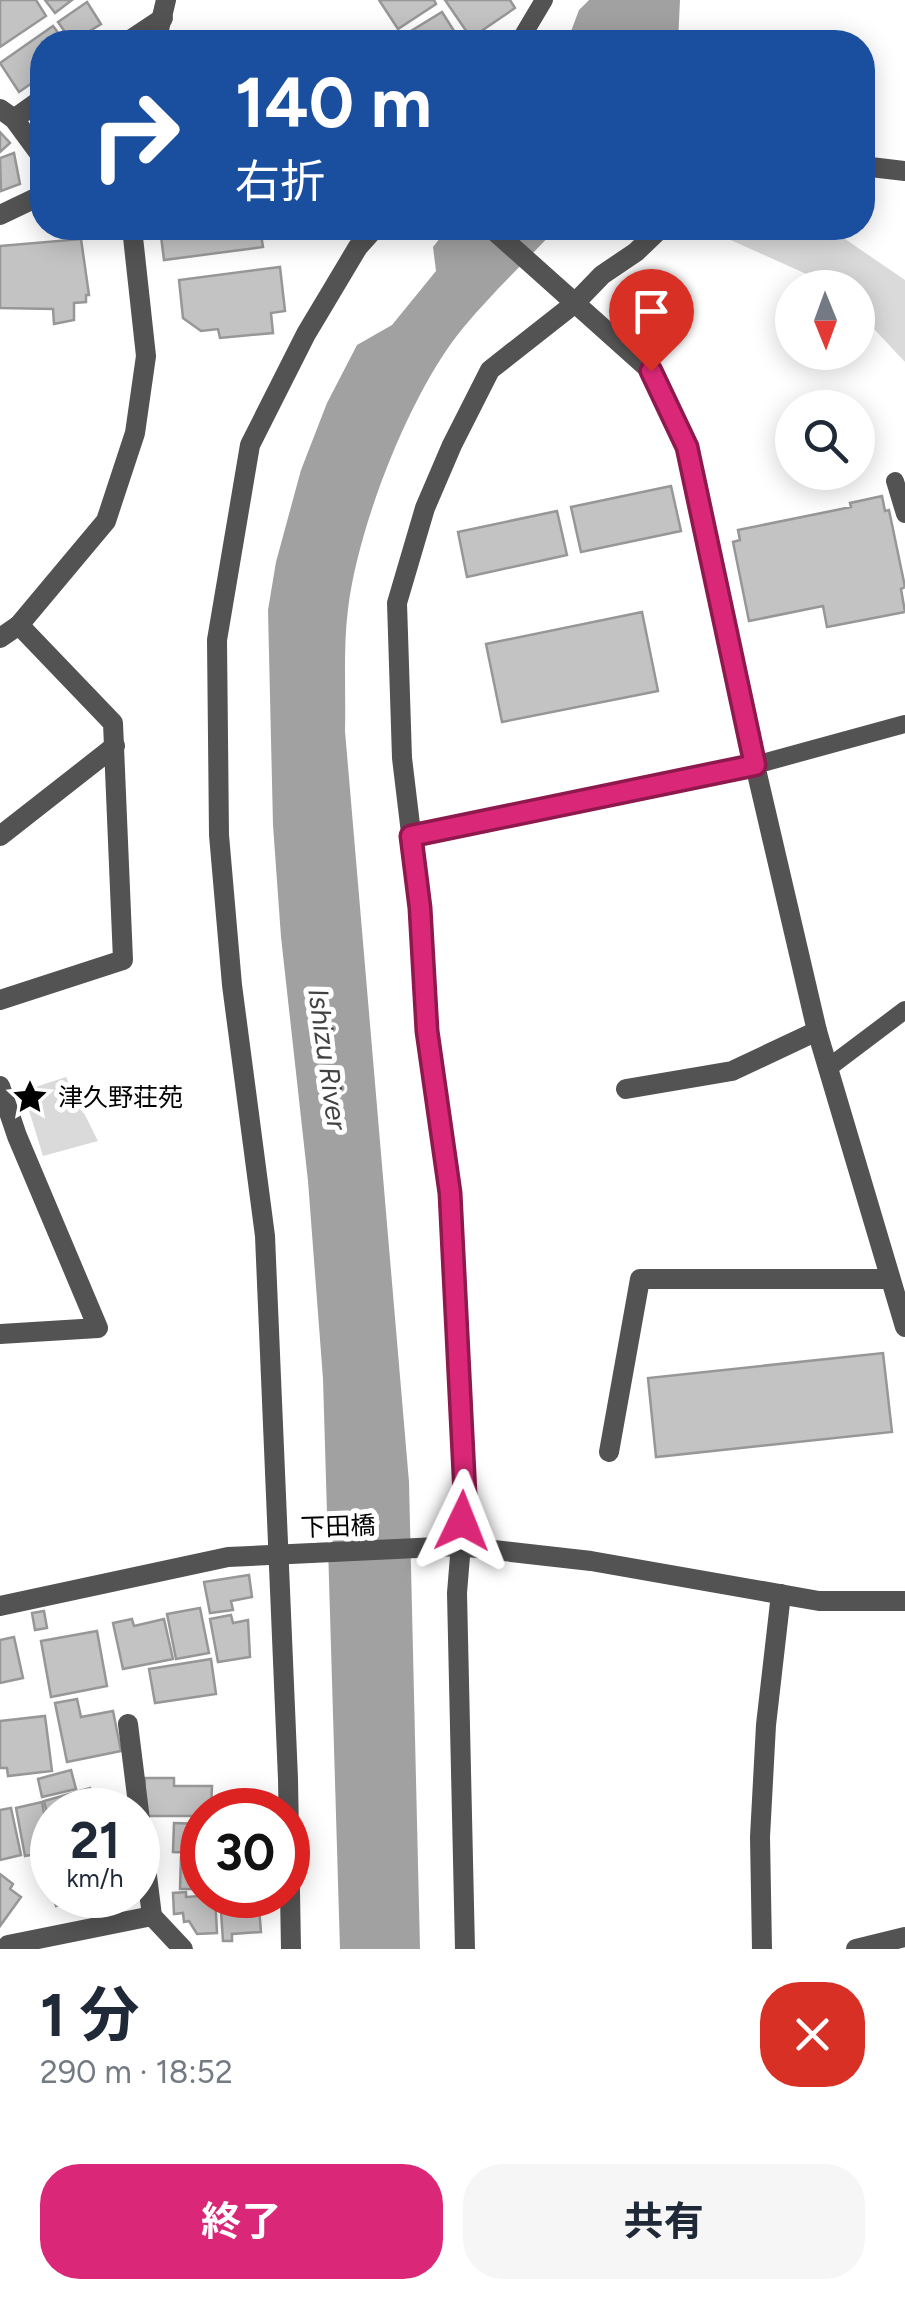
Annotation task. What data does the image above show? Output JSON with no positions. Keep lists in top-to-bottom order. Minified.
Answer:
{"streets":{"street":["下田橋"]},"water":["Ishizu River"],"places":{"place":["津久野荘苑"]},"north":"bottom","page":{"turn":["140 m","右折"],"speed":"21 km/h","limit":"30","heading":["1 分","290 m · 18:52"],"buttons":["終了","共有"]}}
